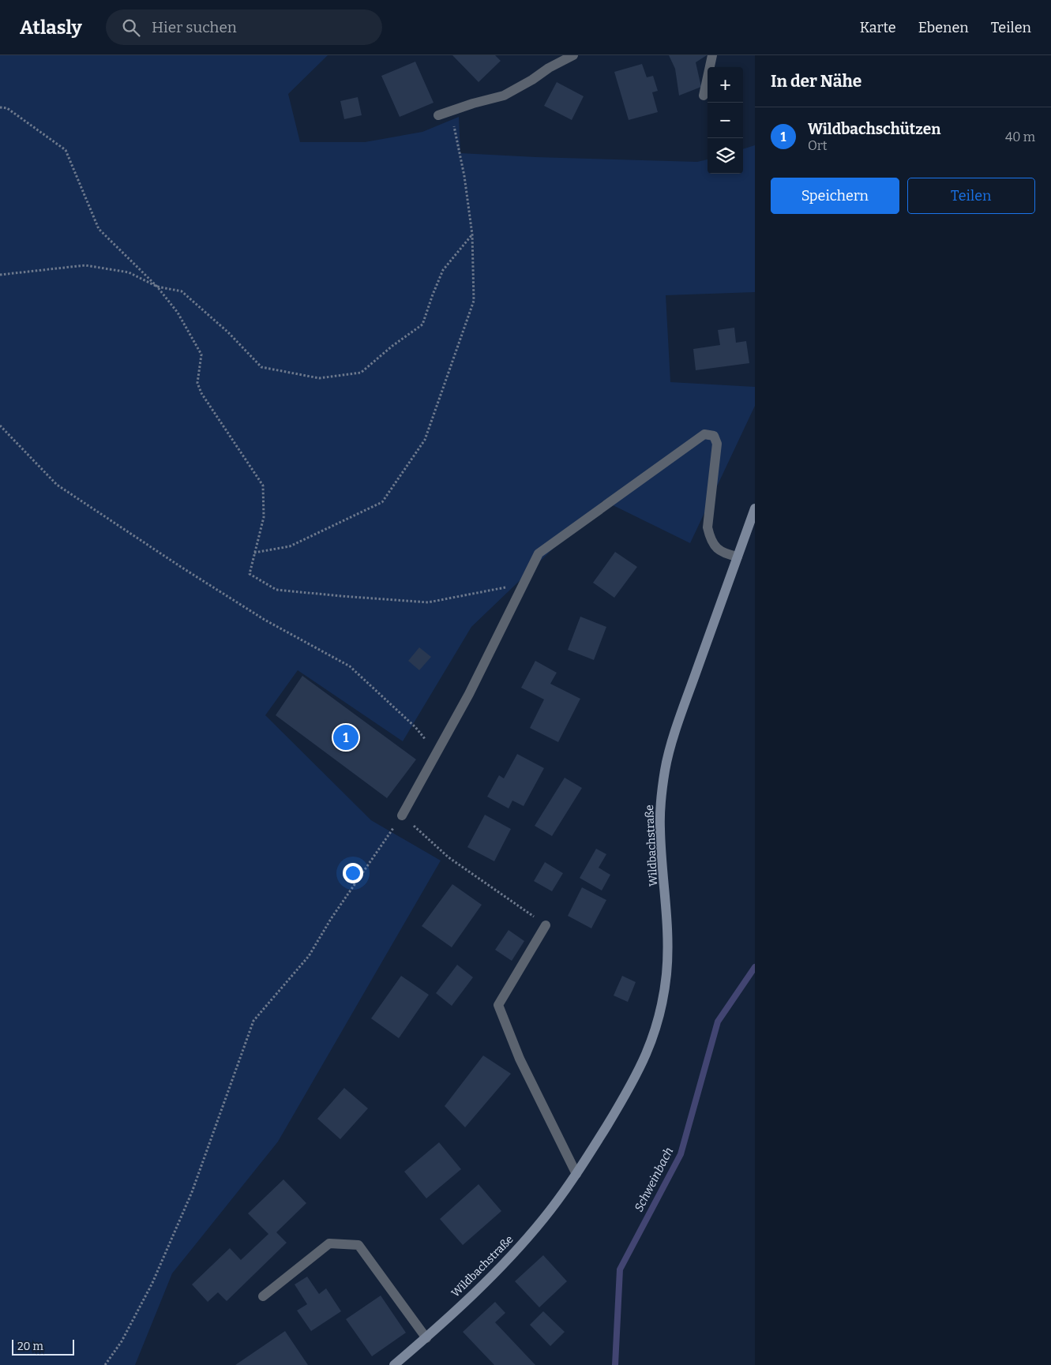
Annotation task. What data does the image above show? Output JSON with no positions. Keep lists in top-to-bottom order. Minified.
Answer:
{"streets":{"main road":["Wildbachstraße"]},"water":["Schweinbach"],"scale_bar":"20 m","page":{"header":"Atlasly","search":"Hier suchen","nav":["Karte","Ebenen","Teilen"],"heading":"In der Nähe","map_buttons":["+","−"],"list":[{"mark":"1","name":"Wildbachschützen","note":"Ort","value":"40 m"}],"buttons":["Speichern","Teilen"],"pins":"1","scale":"20 m"}}
